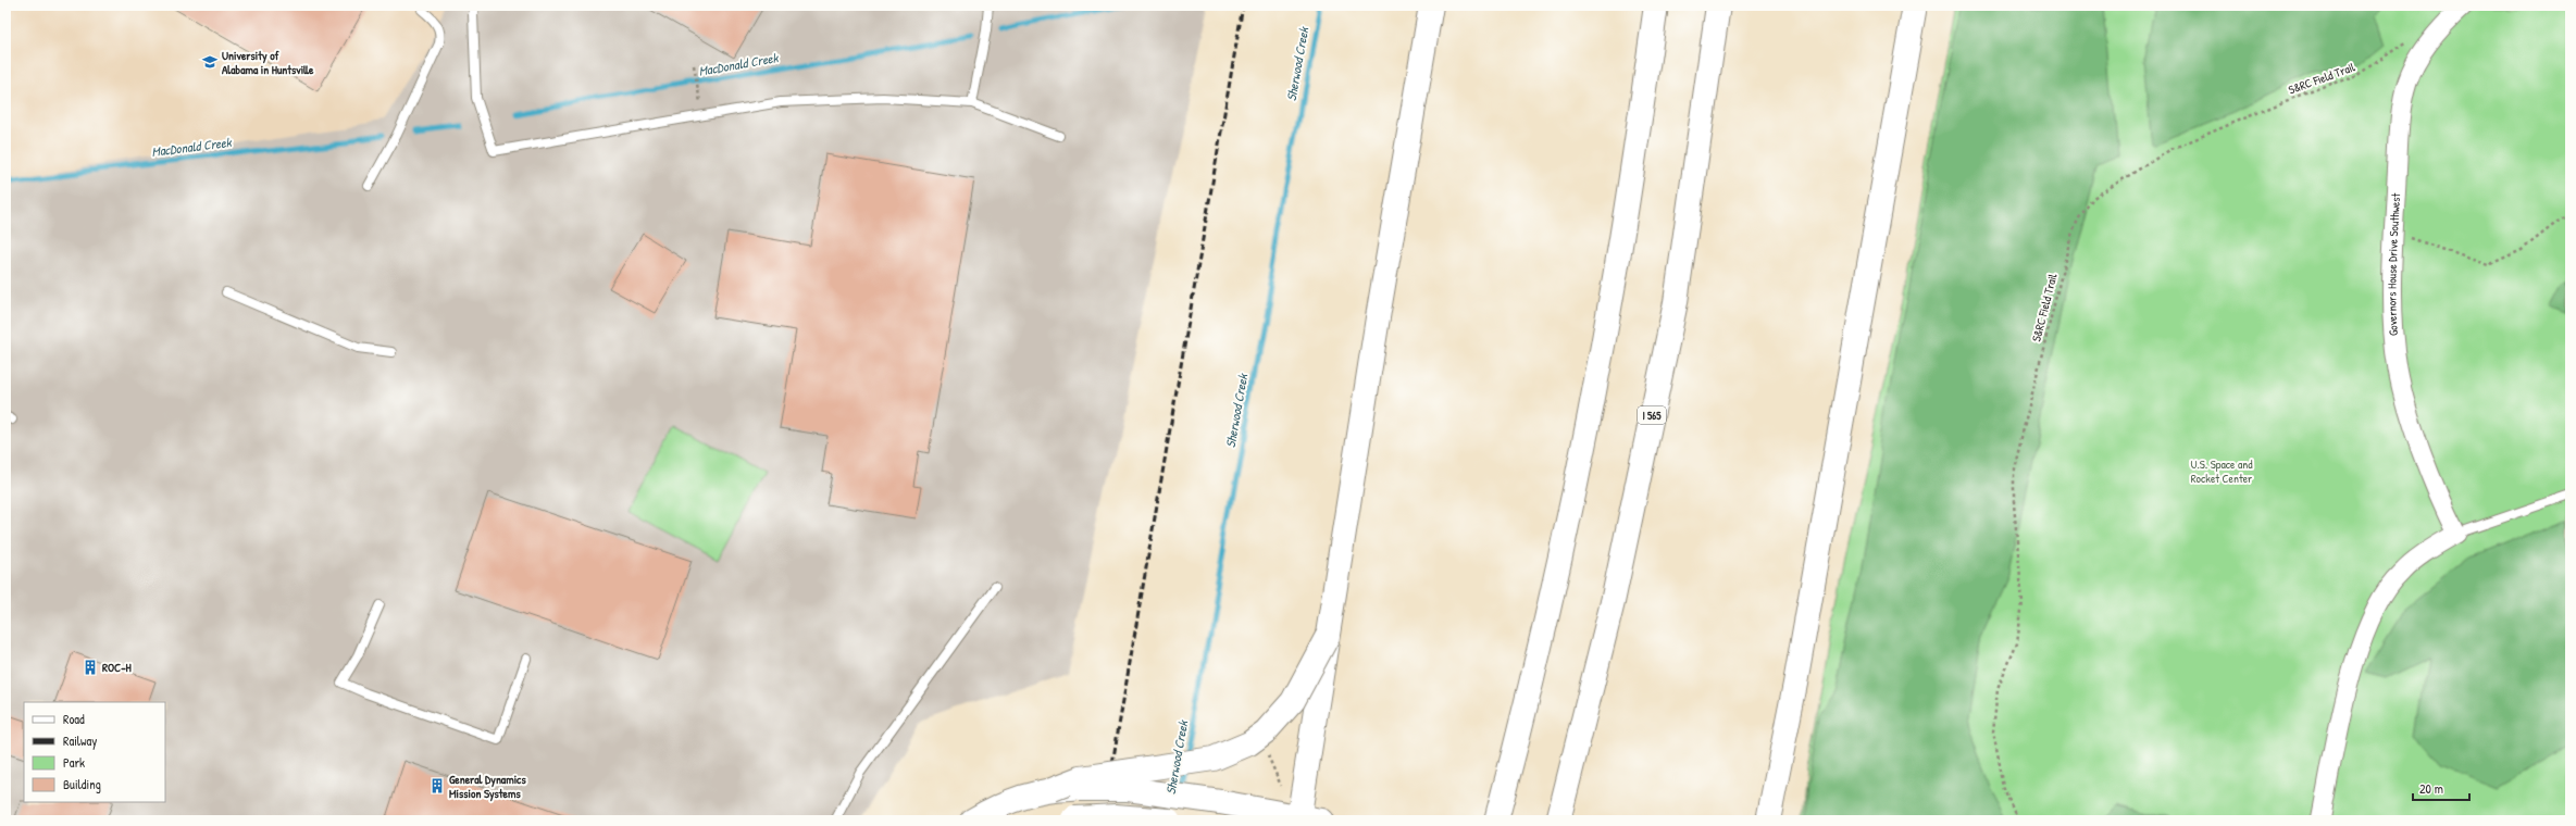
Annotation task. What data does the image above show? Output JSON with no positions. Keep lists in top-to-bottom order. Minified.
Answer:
{"streets":{"main road":["I 565"],"street":["Governors House Drive Southwest"],"path":["S&RC Field Trail"]},"water":["MacDonald Creek","Sherwood Creek"],"parks":["U.S. Space and Rocket Center"],"places":{"school or university":["University of Alabama in Huntsville"],"building":["ROC-H","General Dynamics Mission Systems"]},"legend":["Road","Railway","Park","Building"],"scale_bar":"20 m"}
